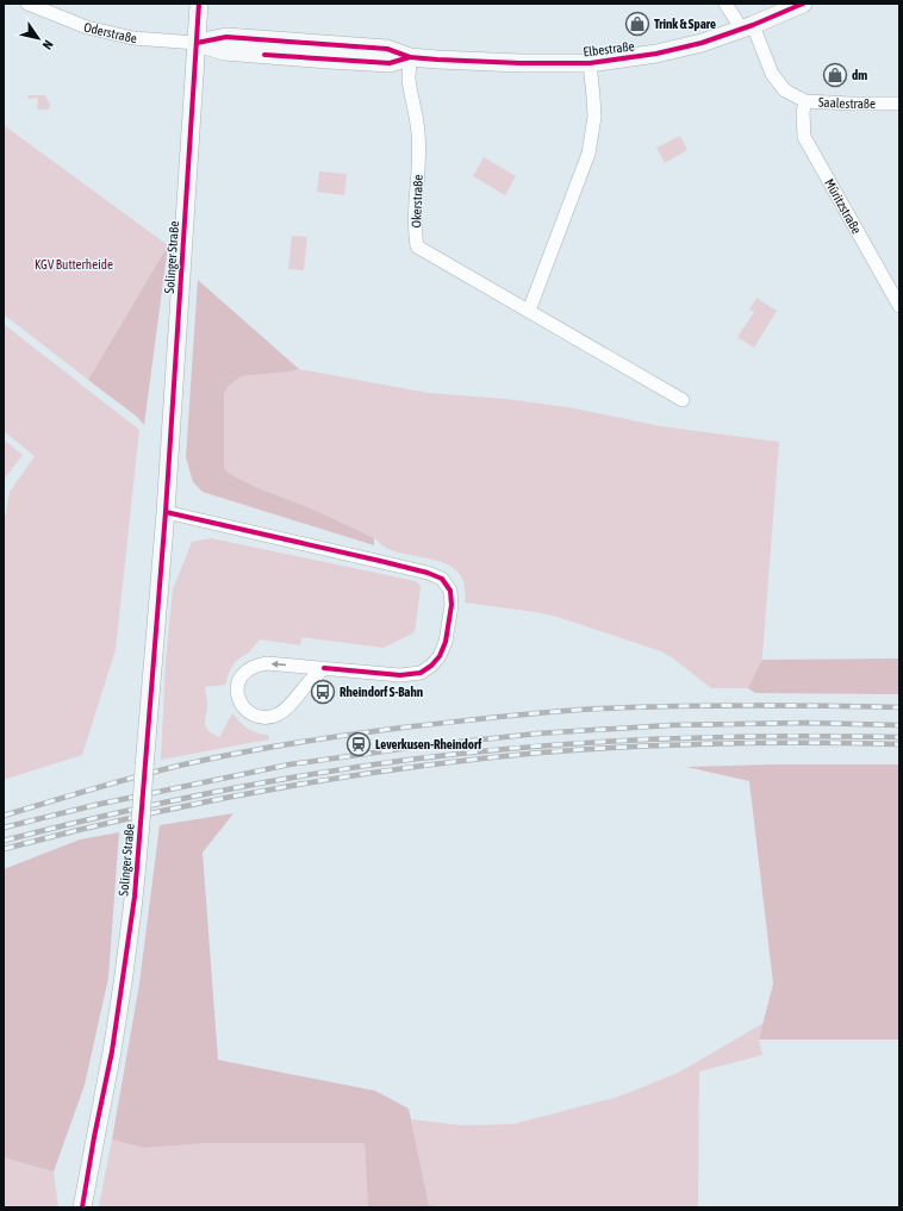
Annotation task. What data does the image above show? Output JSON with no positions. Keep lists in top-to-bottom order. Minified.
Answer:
{"streets":{"main road":["Elbestraße","Solinger Straße"],"street":["Oderstraße","Saalestraße","Okerstraße","Müritzstraße"]},"crossings":[["Oderstraße","Elbestraße"],["Oderstraße","Solinger Straße"],["Elbestraße","Saalestraße"],["Elbestraße","Okerstraße"],["Elbestraße","Solinger Straße"],["Saalestraße","Müritzstraße"]],"parks":["KGV Butterheide"],"places":{"shop":["Trink & Spare","dm"],"bus stop":["Rheindorf S-Bahn"],"station":["Leverkusen-Rheindorf"]},"north":"bottom right"}
